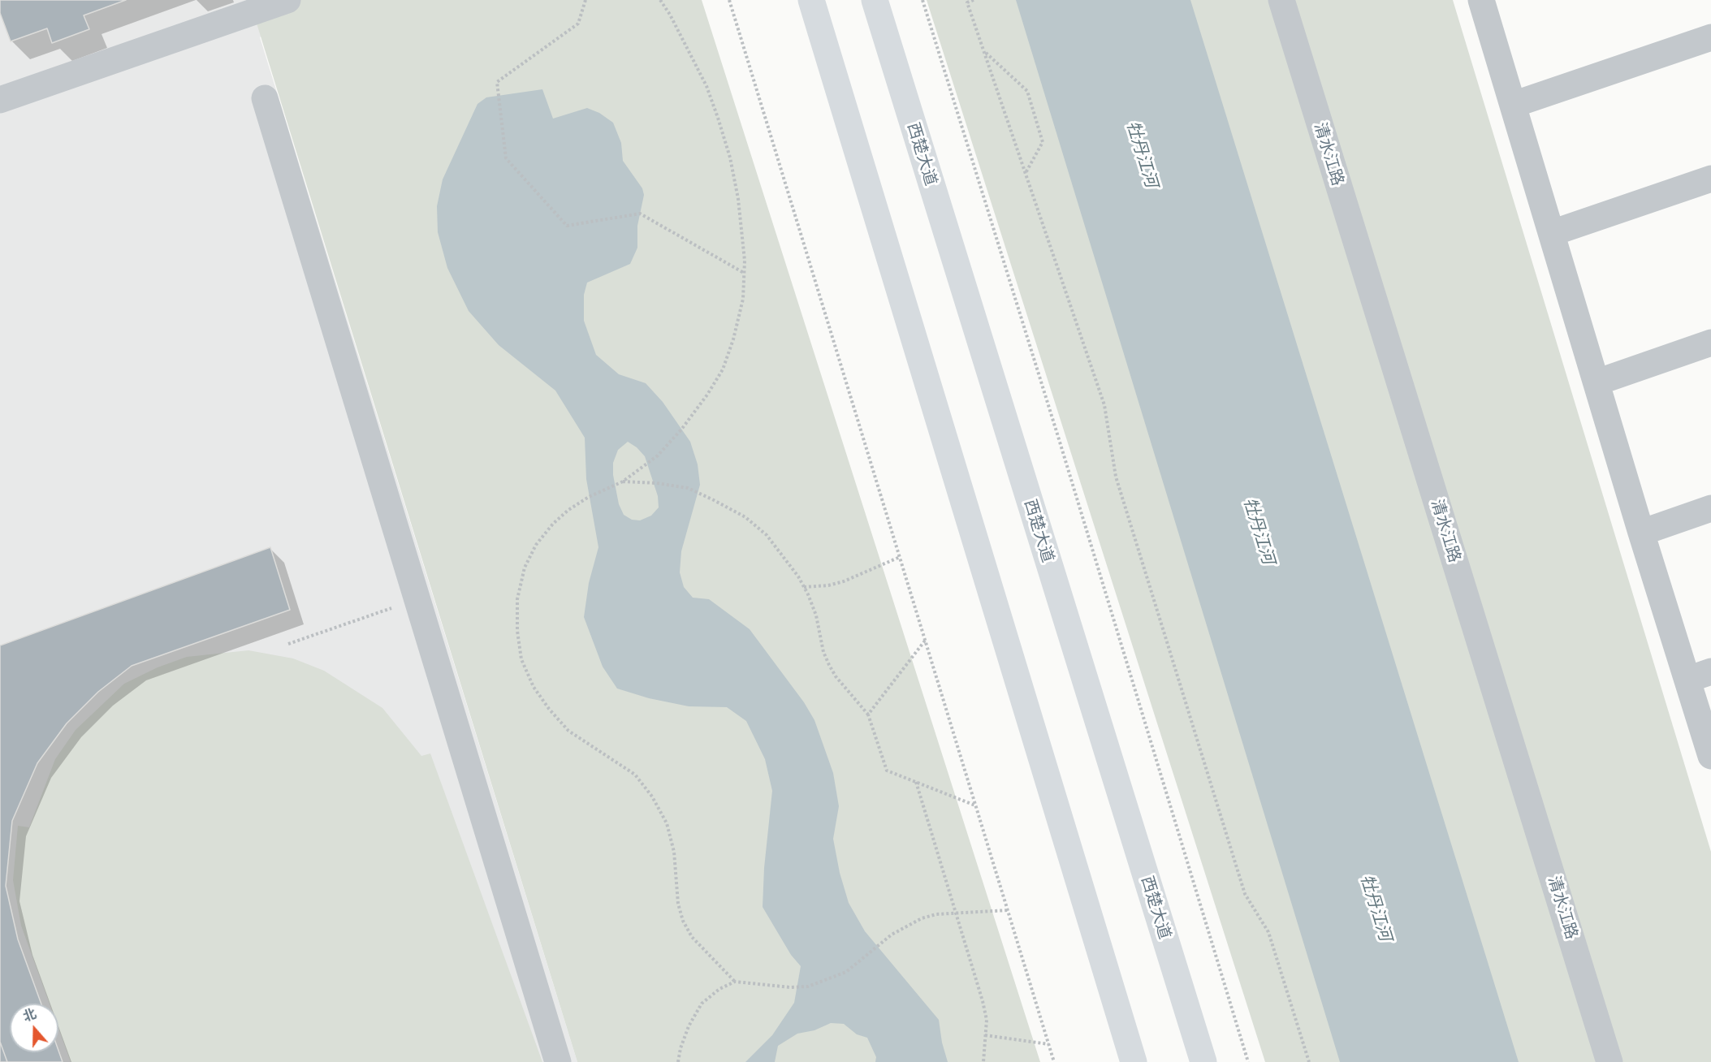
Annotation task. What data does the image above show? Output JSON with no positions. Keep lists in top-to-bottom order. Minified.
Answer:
{"streets":{"highway":["西楚大道"],"street":["清水江路"]},"water":["牡丹江河"],"north":"top"}
